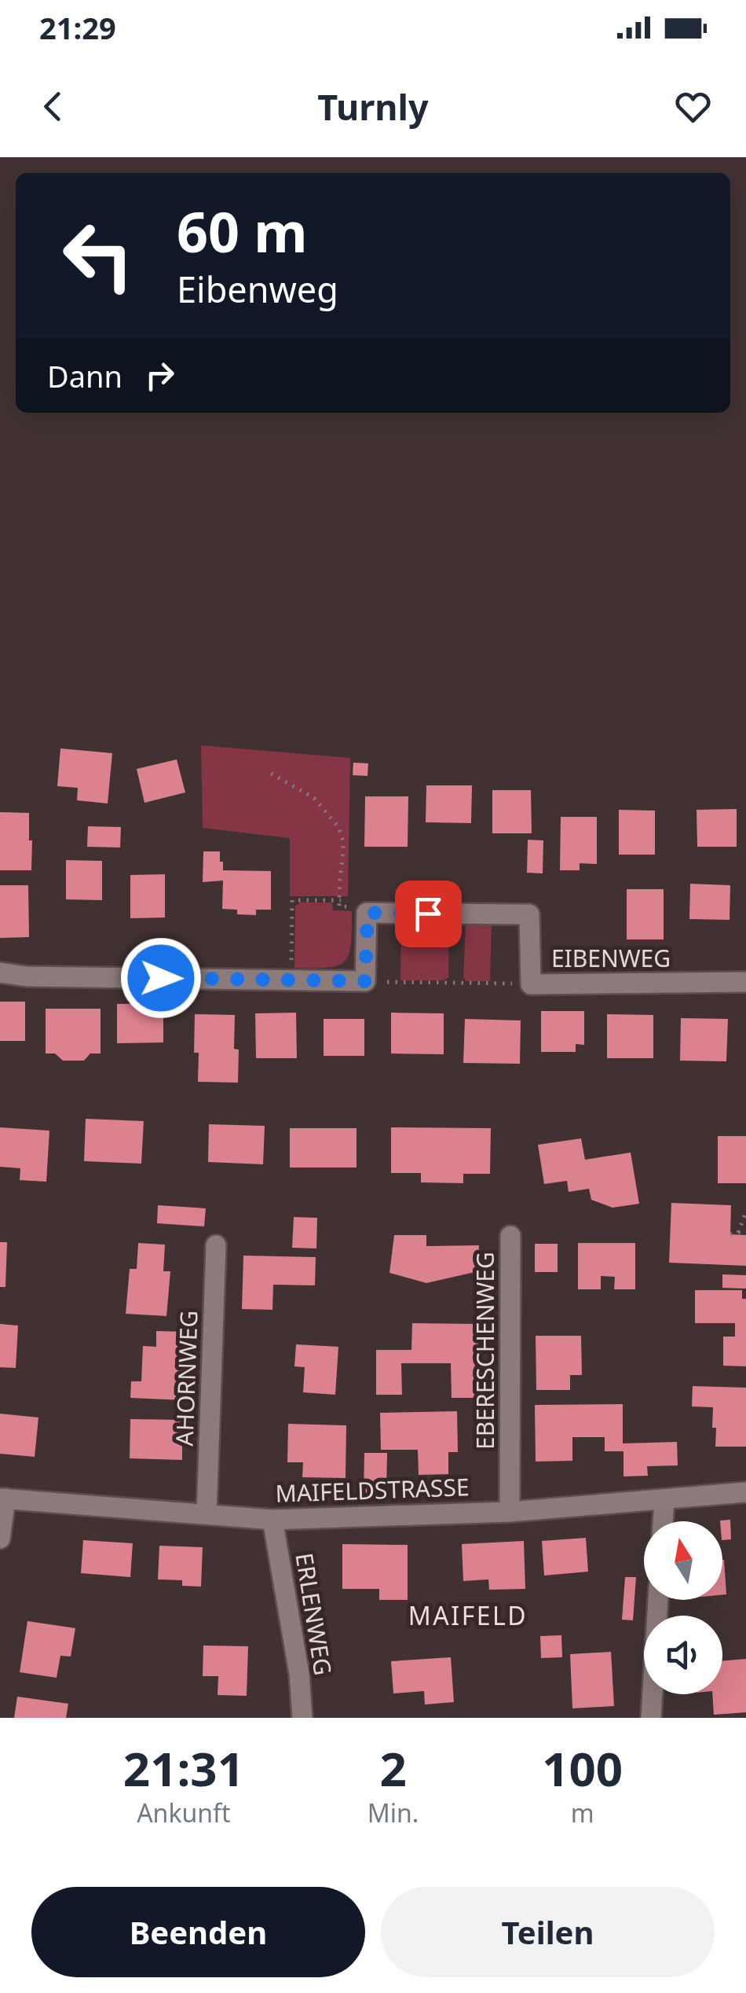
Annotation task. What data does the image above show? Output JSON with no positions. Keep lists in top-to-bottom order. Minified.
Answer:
{"streets":{"street":["EIBENWEG","EBERESCHENWEG","AHORNWEG","MAIFELDSTRASSE","ERLENWEG"]},"crossings":[["EBERESCHENWEG","MAIFELDSTRASSE"],["AHORNWEG","MAIFELDSTRASSE"],["MAIFELDSTRASSE","ERLENWEG"]],"districts":["MAIFELD"],"north":"top","page":{"status":"21:29","header":"Turnly","turn":["60 m","Eibenweg"],"then":"Dann","eta":["21:31","Ankunft","2","Min.","100","m"],"buttons":["Beenden","Teilen"]}}
